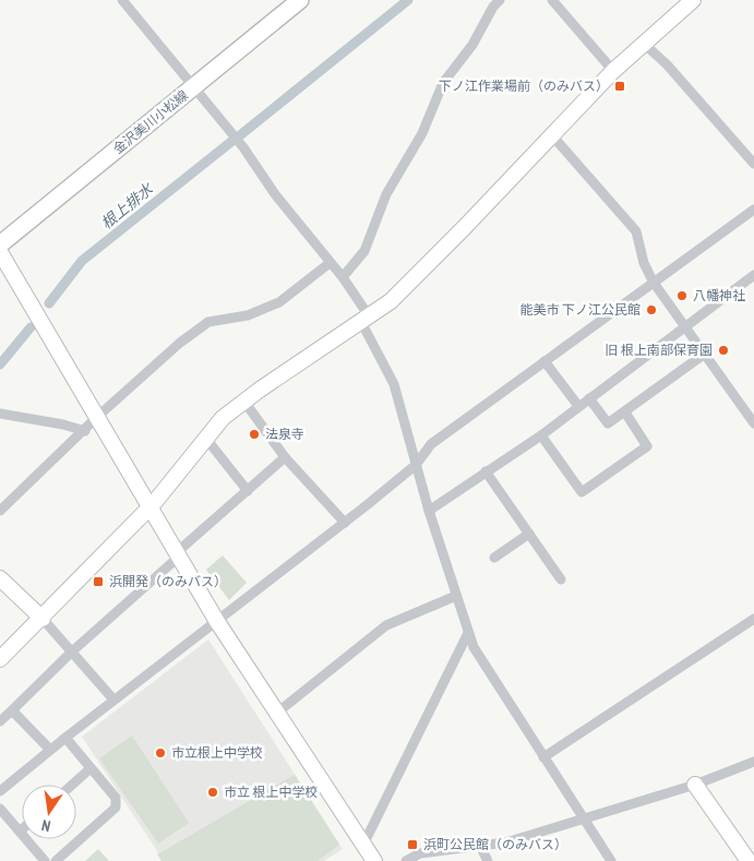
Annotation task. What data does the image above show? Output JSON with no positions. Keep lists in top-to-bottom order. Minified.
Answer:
{"streets":{"main road":["金沢美川小松線"]},"water":["根上排水"],"places":{"transit":["下ノ江作業場前（のみバス）","浜開発（のみバス）","浜町公民館（のみバス）"],"other":["八幡神社","能美市 下ノ江公民館","旧 根上南部保育園","法泉寺","市立根上中学校","市立 根上中学校"]},"north":"bottom"}
